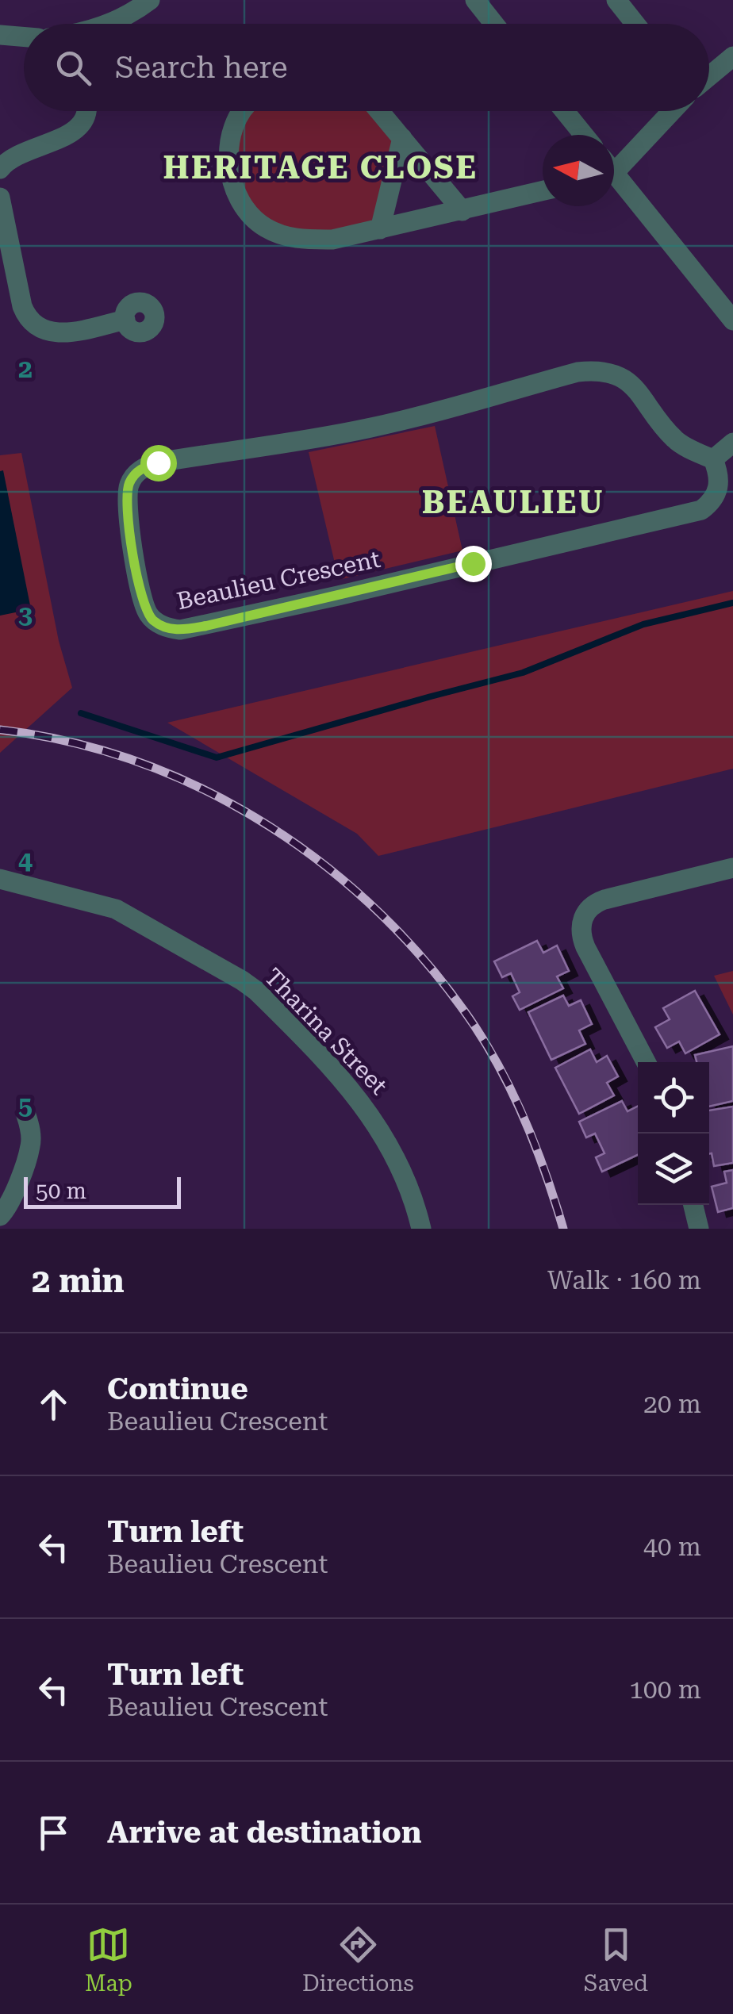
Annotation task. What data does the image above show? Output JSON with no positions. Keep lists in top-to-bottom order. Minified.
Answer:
{"streets":{"street":["Beaulieu Crescent","Tharina Street"]},"districts":["HERITAGE CLOSE","BEAULIEU"],"scale_bar":"50 m","north":"left","page":{"search":"Search here","scale":"50 m","heading":["2 min","Walk · 160 m"],"list":[["Continue","Beaulieu Crescent","20 m"],["Turn left","Beaulieu Crescent","40 m"],["Turn left","Beaulieu Crescent","100 m"],"Arrive at destination"],"nav":["Map","Directions","Saved"]},"grid":{"rows":["2","3","4","5"]}}
